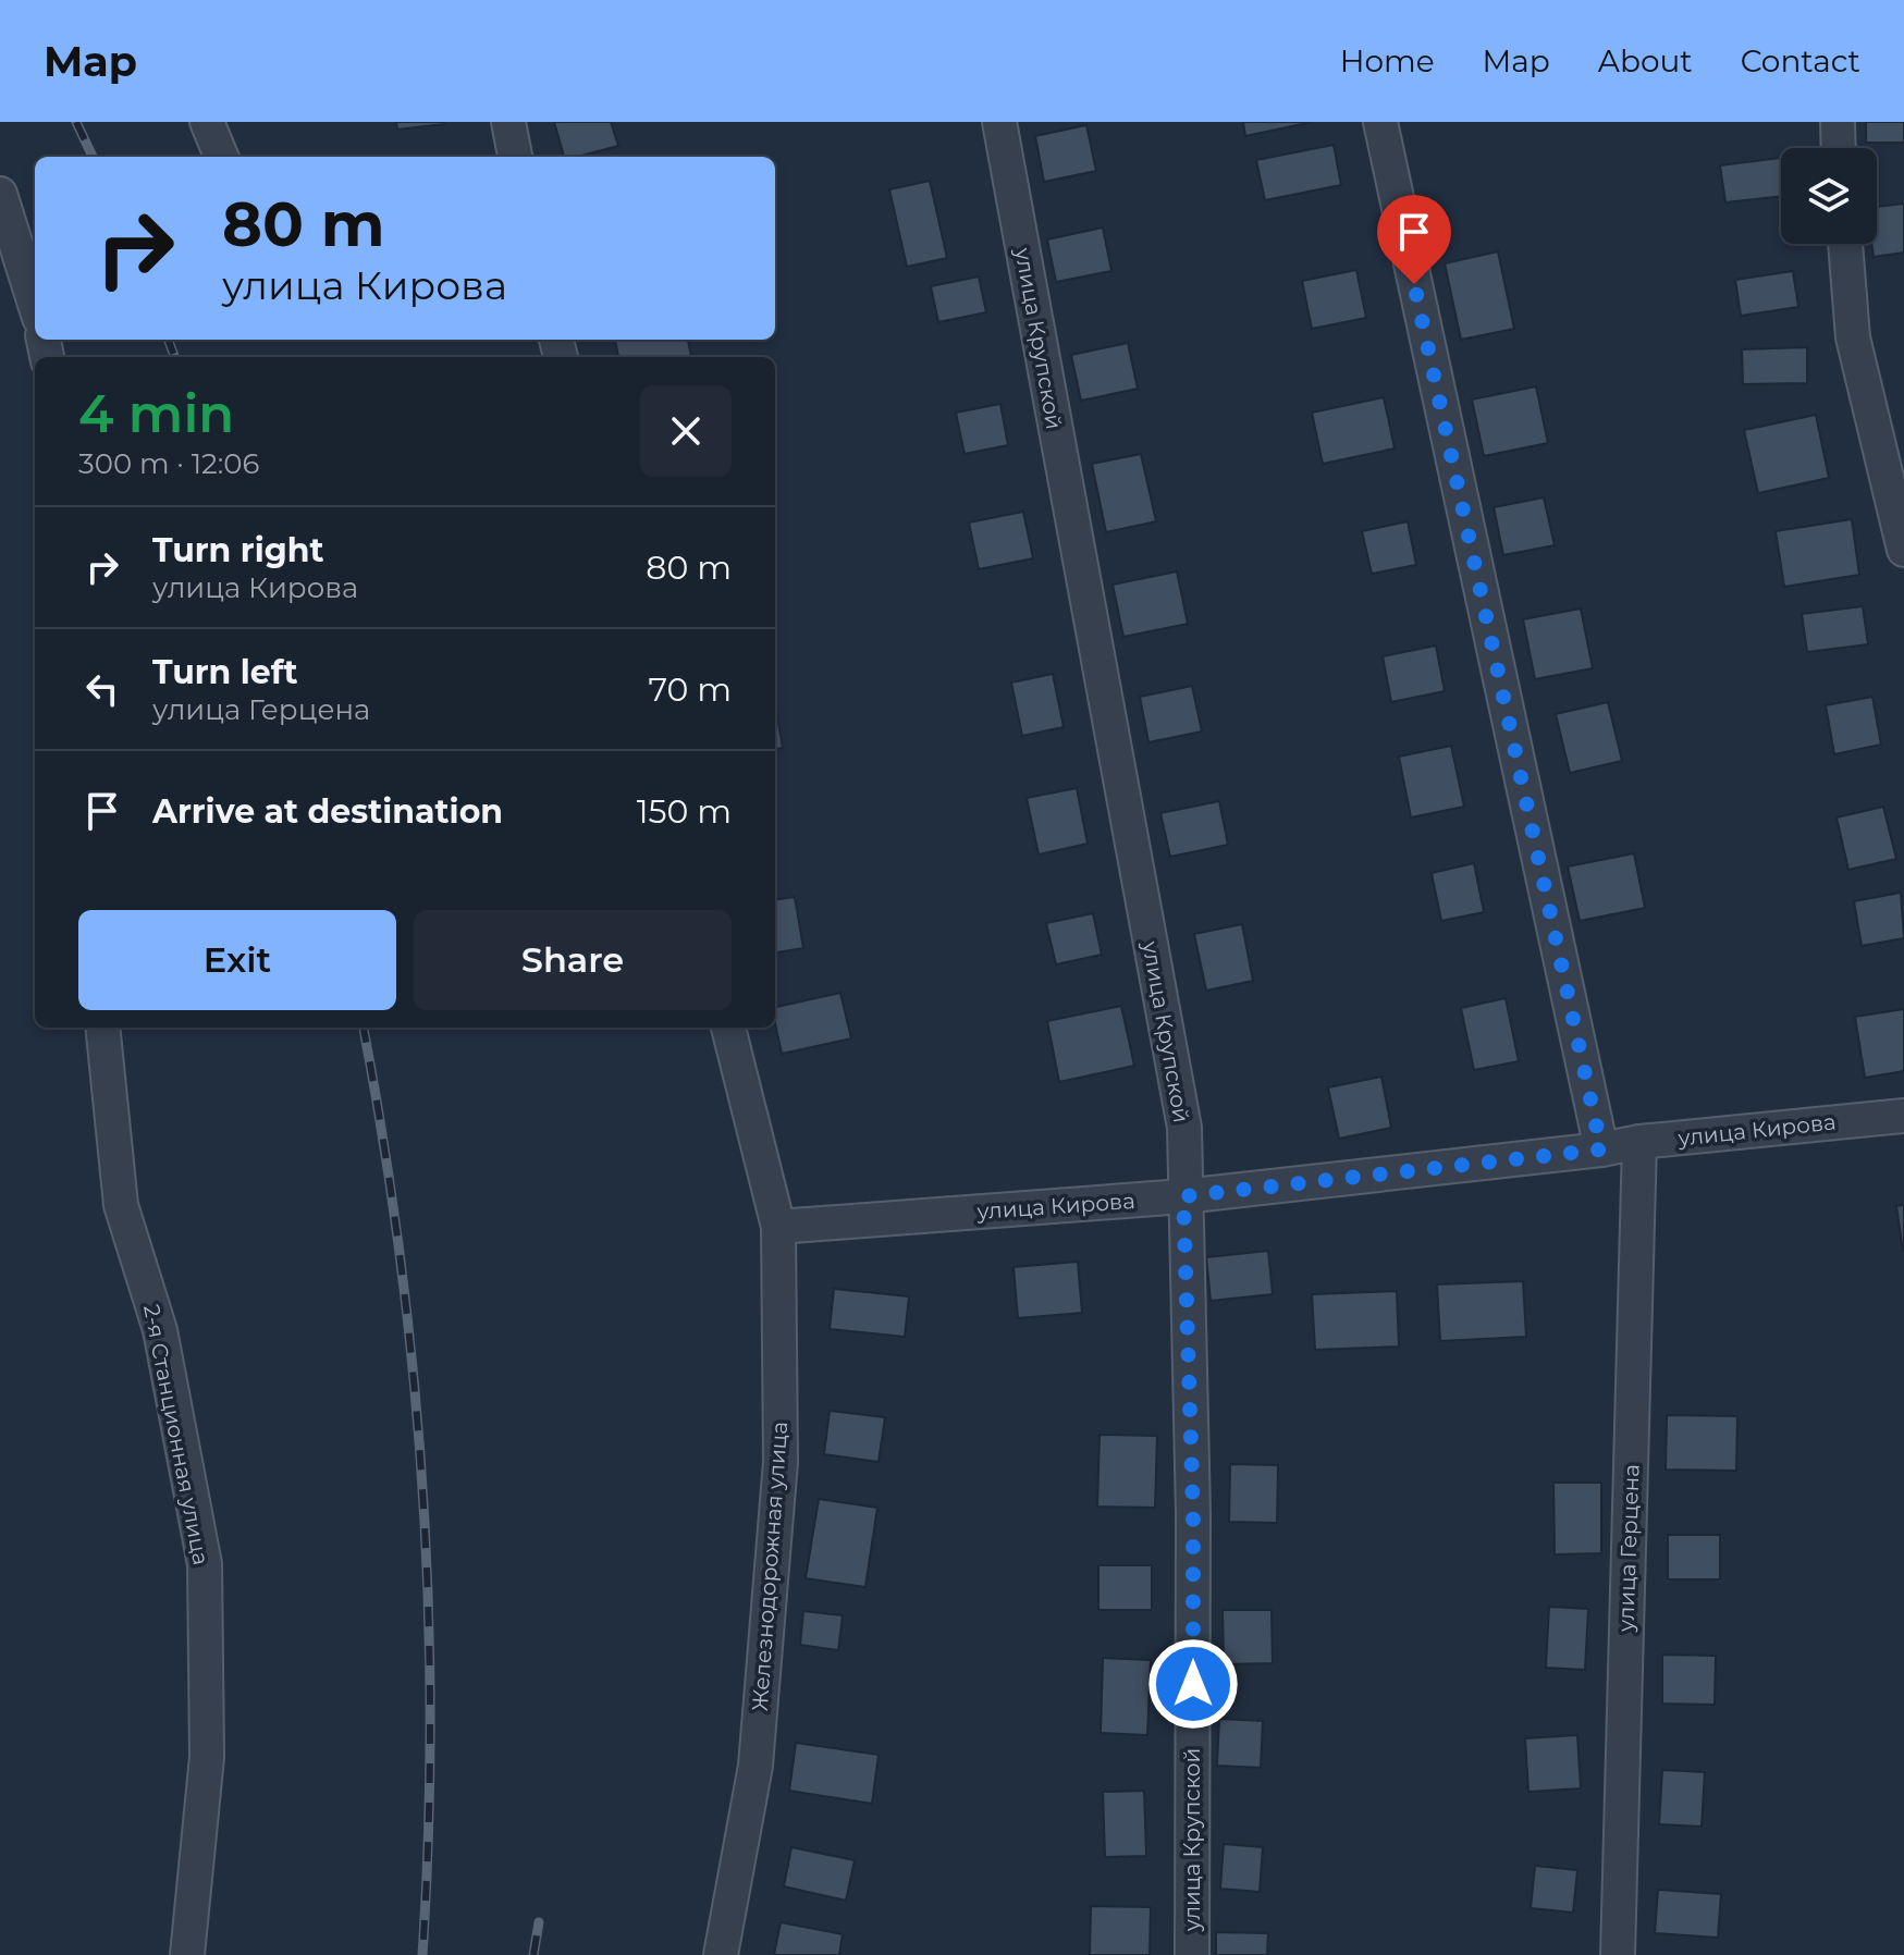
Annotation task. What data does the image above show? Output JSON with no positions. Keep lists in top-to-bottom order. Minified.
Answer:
{"streets":{"street":["улица Крупской","улица Кирова","2-я Станционная улица","улица Герцена","Железнодорожная улица"]},"crossings":[["улица Крупской","улица Кирова"],["улица Кирова","улица Герцена"],["улица Кирова","Железнодорожная улица"]],"page":{"header":"Map","nav":["Home","Map","About","Contact"],"turn":["80 m","улица Кирова"],"heading":["4 min","300 m · 12:06"],"list":[{"name":"Turn right","note":"улица Кирова","value":"80 m"},{"name":"Turn left","note":"улица Герцена","value":"70 m"},{"name":"Arrive at destination","value":"150 m"}],"buttons":["Exit","Share"]}}
